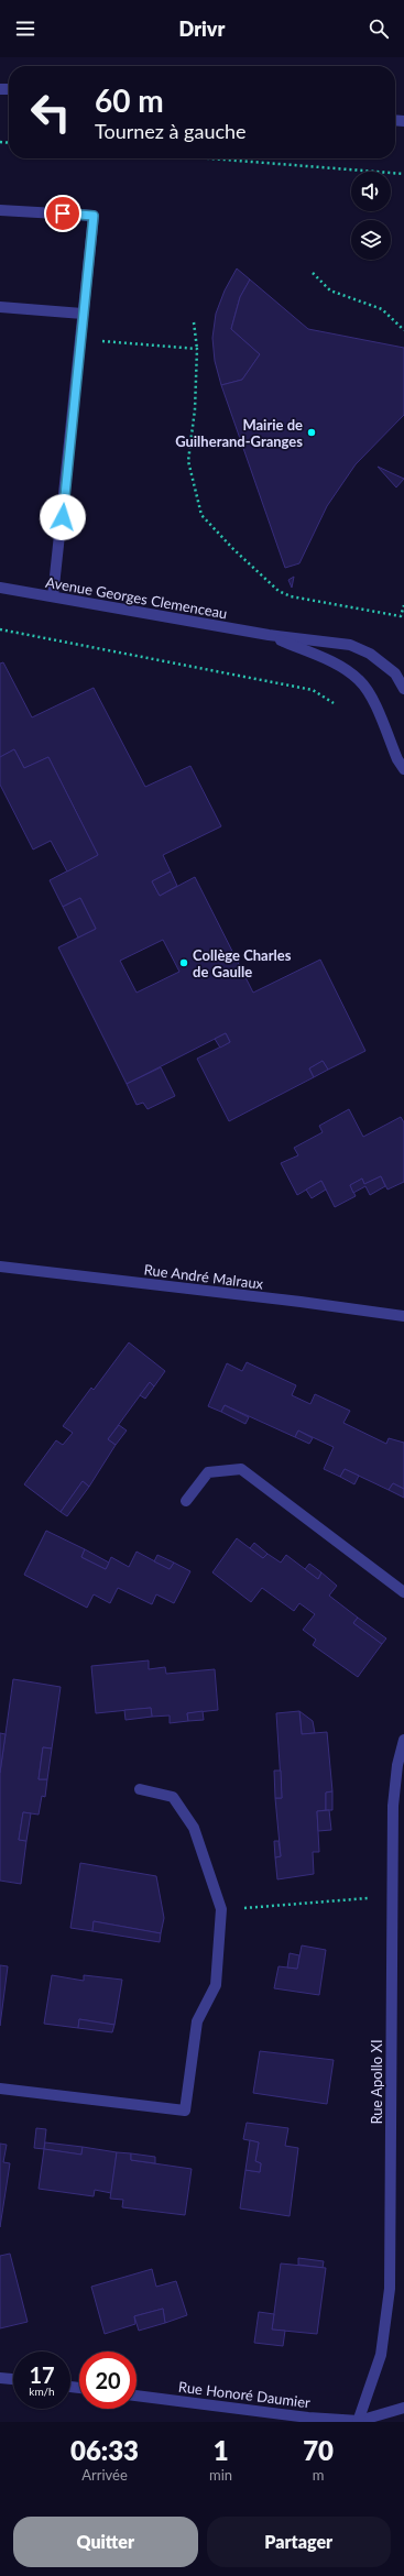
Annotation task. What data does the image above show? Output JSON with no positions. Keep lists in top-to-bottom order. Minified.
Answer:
{"streets":{"street":["Avenue Georges Clemenceau","Rue André Malraux","Rue Apollo XI","Rue Honoré Daumier"]},"crossings":[["Rue Apollo XI","Rue Honoré Daumier"]],"places":["Mairie de Guilherand-Granges","Collège Charles de Gaulle"],"page":{"header":"Drivr","turn":["60 m","Tournez à gauche"],"speed":"17 km/h","limit":"20","eta":["06:33","Arrivée","1","min","70","m"],"buttons":["Quitter","Partager"]}}
